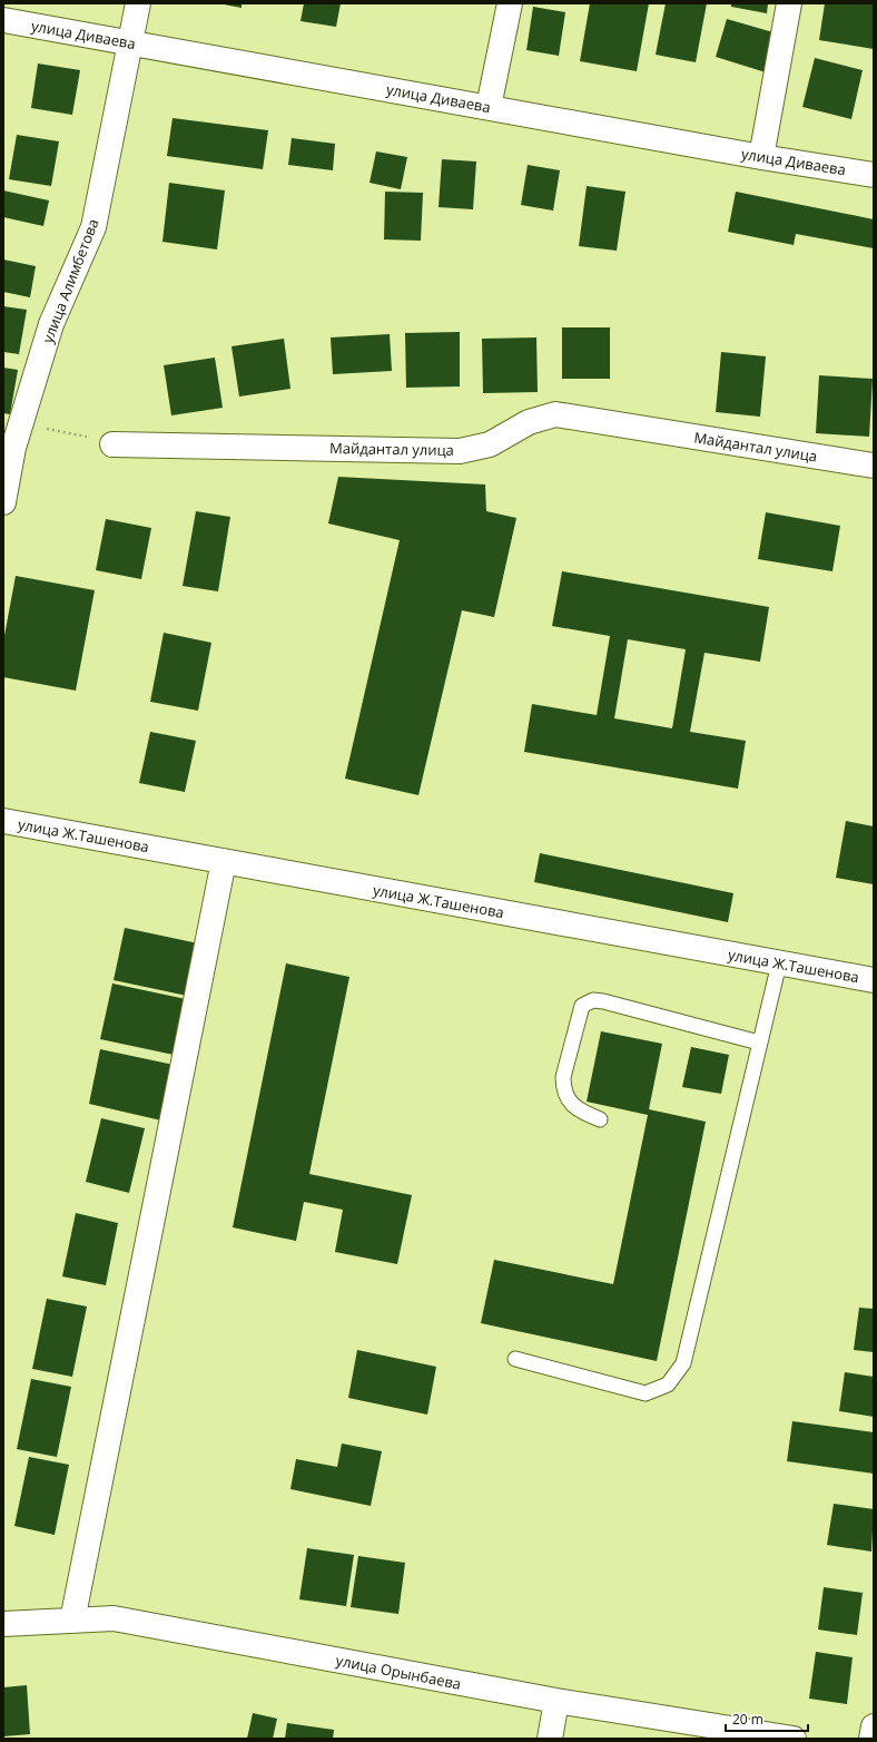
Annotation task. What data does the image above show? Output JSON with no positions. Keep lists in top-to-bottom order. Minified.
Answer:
{"streets":{"street":["улица Диваева","улица Алимбетова","Майдантал улица","улица Ж.Ташенова","улица Орынбаева"]},"crossings":[["улица Диваева","улица Алимбетова"]],"scale_bar":"20 m"}
